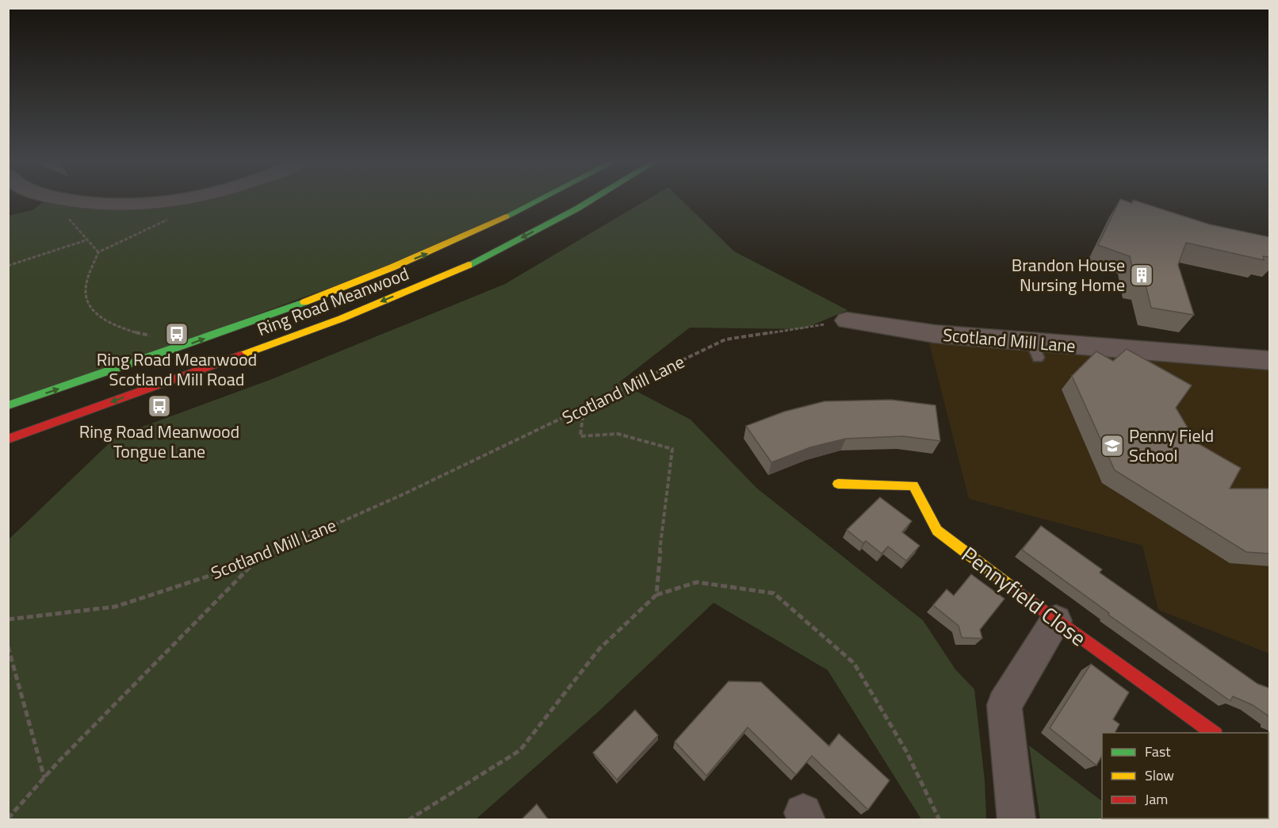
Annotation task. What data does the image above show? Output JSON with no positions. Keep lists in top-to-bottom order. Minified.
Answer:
{"streets":{"main road":["Ring Road Meanwood","Pennyfield Close"],"street":["Scotland Mill Lane"]},"places":{"building":["Brandon House Nursing Home"],"bus stop":["Ring Road Meanwood Scotland Mill Road","Ring Road Meanwood Tongue Lane"],"school or university":["Penny Field School"]},"legend":["Fast","Slow","Jam"]}
